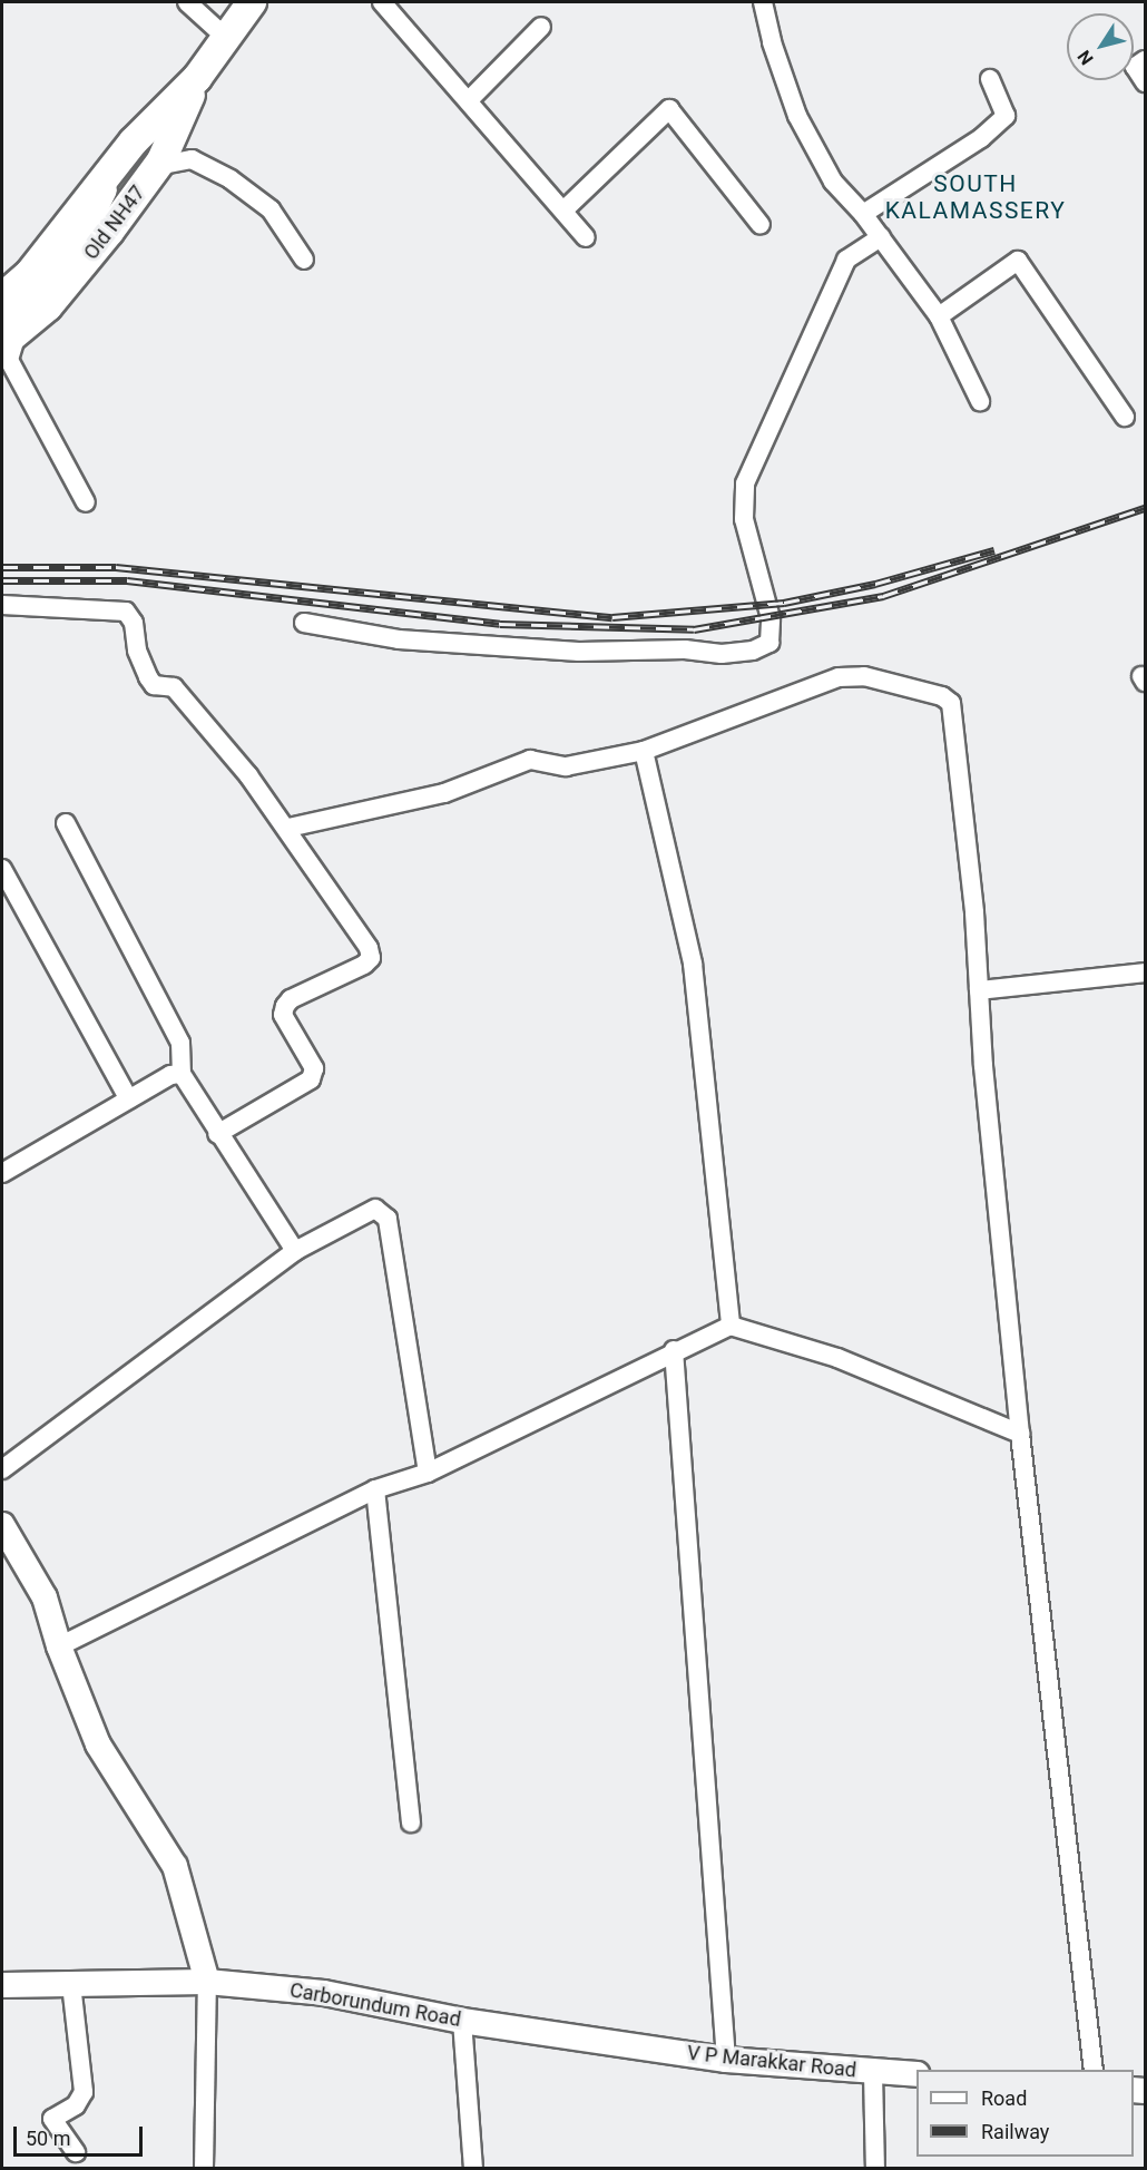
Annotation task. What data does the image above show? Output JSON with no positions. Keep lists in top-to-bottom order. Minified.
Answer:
{"streets":{"main road":["Old NH47"],"street":["Carborundum Road","V P Marakkar Road"]},"crossings":[["Carborundum Road","V P Marakkar Road"]],"districts":["SOUTH KALAMASSERY"],"legend":["Road","Railway"],"scale_bar":"50 m","north":"bottom left"}
